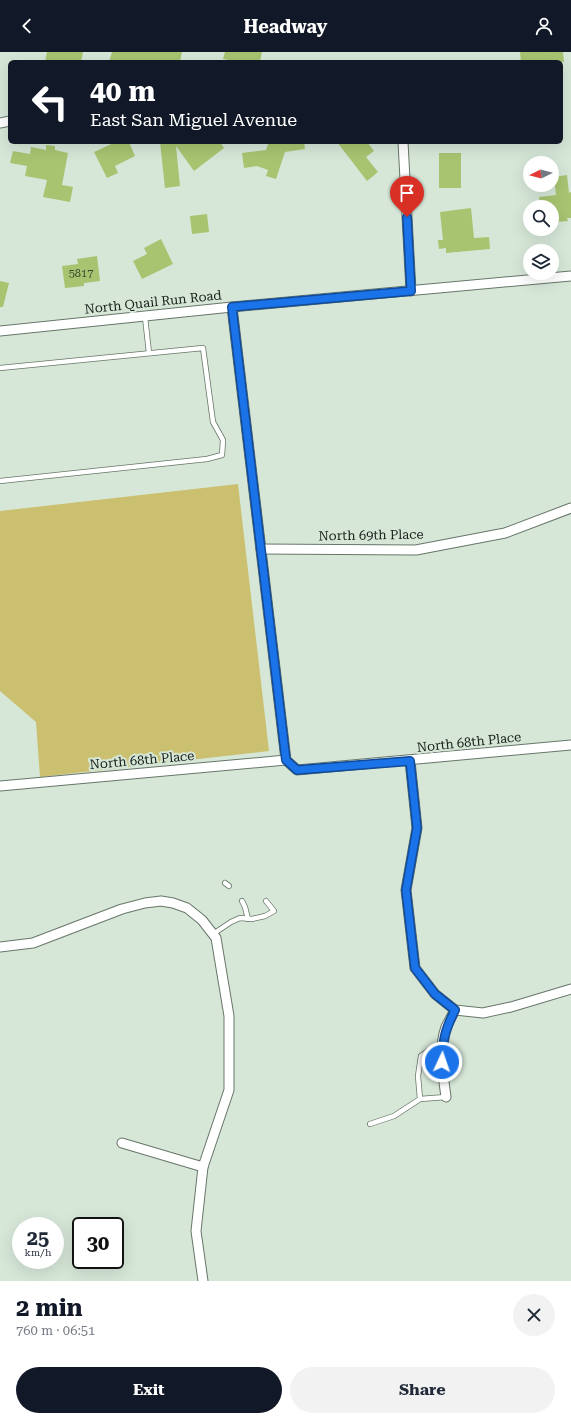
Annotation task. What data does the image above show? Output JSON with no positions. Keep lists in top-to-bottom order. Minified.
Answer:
{"streets":{"street":["North Quail Run Road","North 69th Place","North 68th Place"]},"house_numbers":["5817"],"north":"left","page":{"header":"Headway","turn":["40 m","East San Miguel Avenue"],"speed":"25 km/h","limit":"30","heading":["2 min","760 m · 06:51"],"buttons":["Exit","Share"]}}
